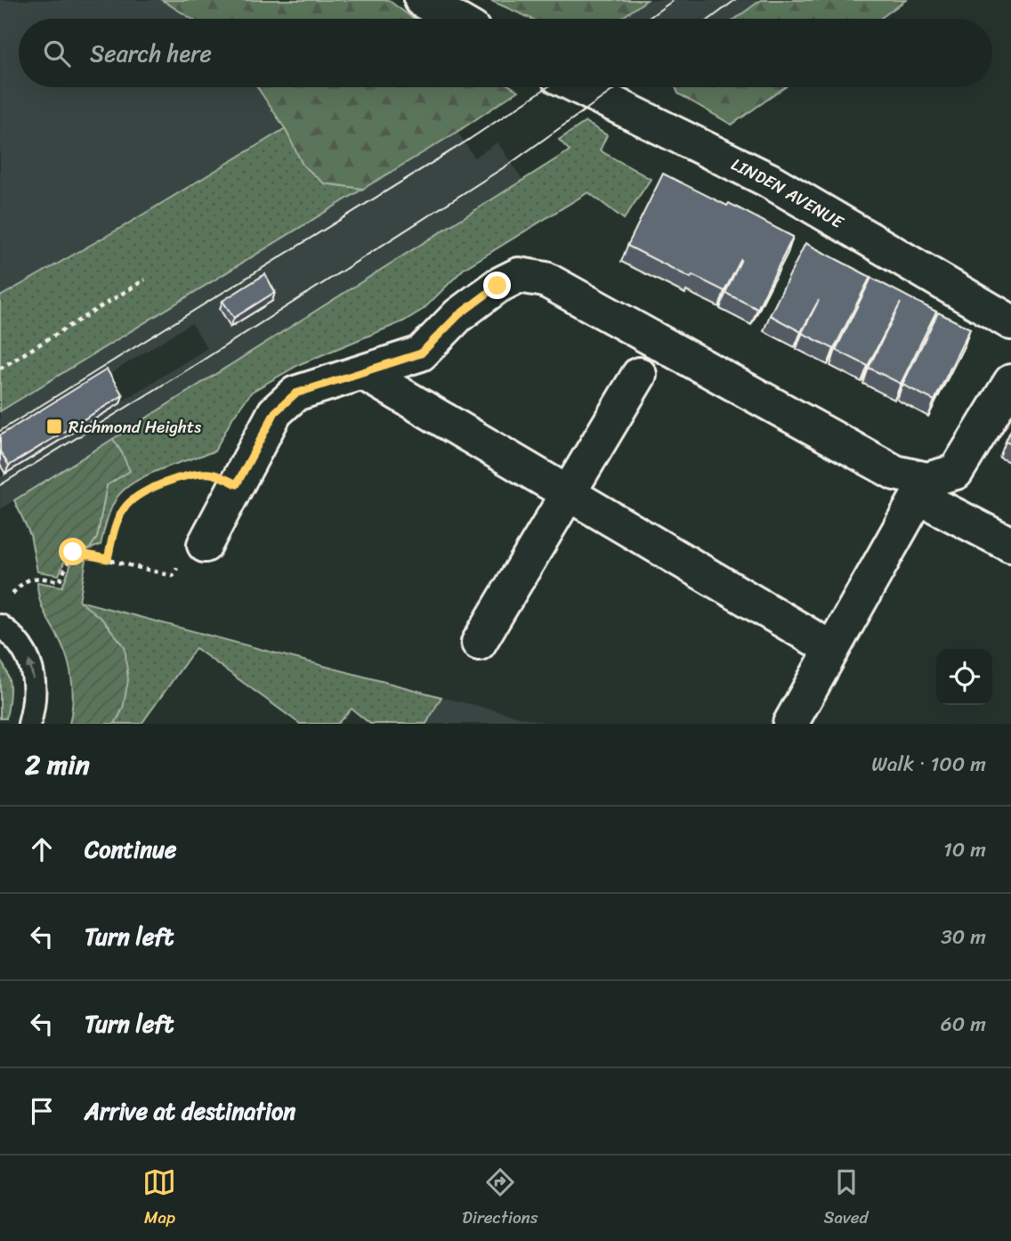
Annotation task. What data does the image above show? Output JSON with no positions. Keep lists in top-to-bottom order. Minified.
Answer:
{"streets":{"street":["LINDEN AVENUE"]},"places":{"transit":["Richmond Heights"]},"page":{"search":"Search here","heading":["2 min","Walk · 100 m"],"list":[["Continue","10 m"],["Turn left","30 m"],["Turn left","60 m"],"Arrive at destination"],"nav":["Map","Directions","Saved"]}}
